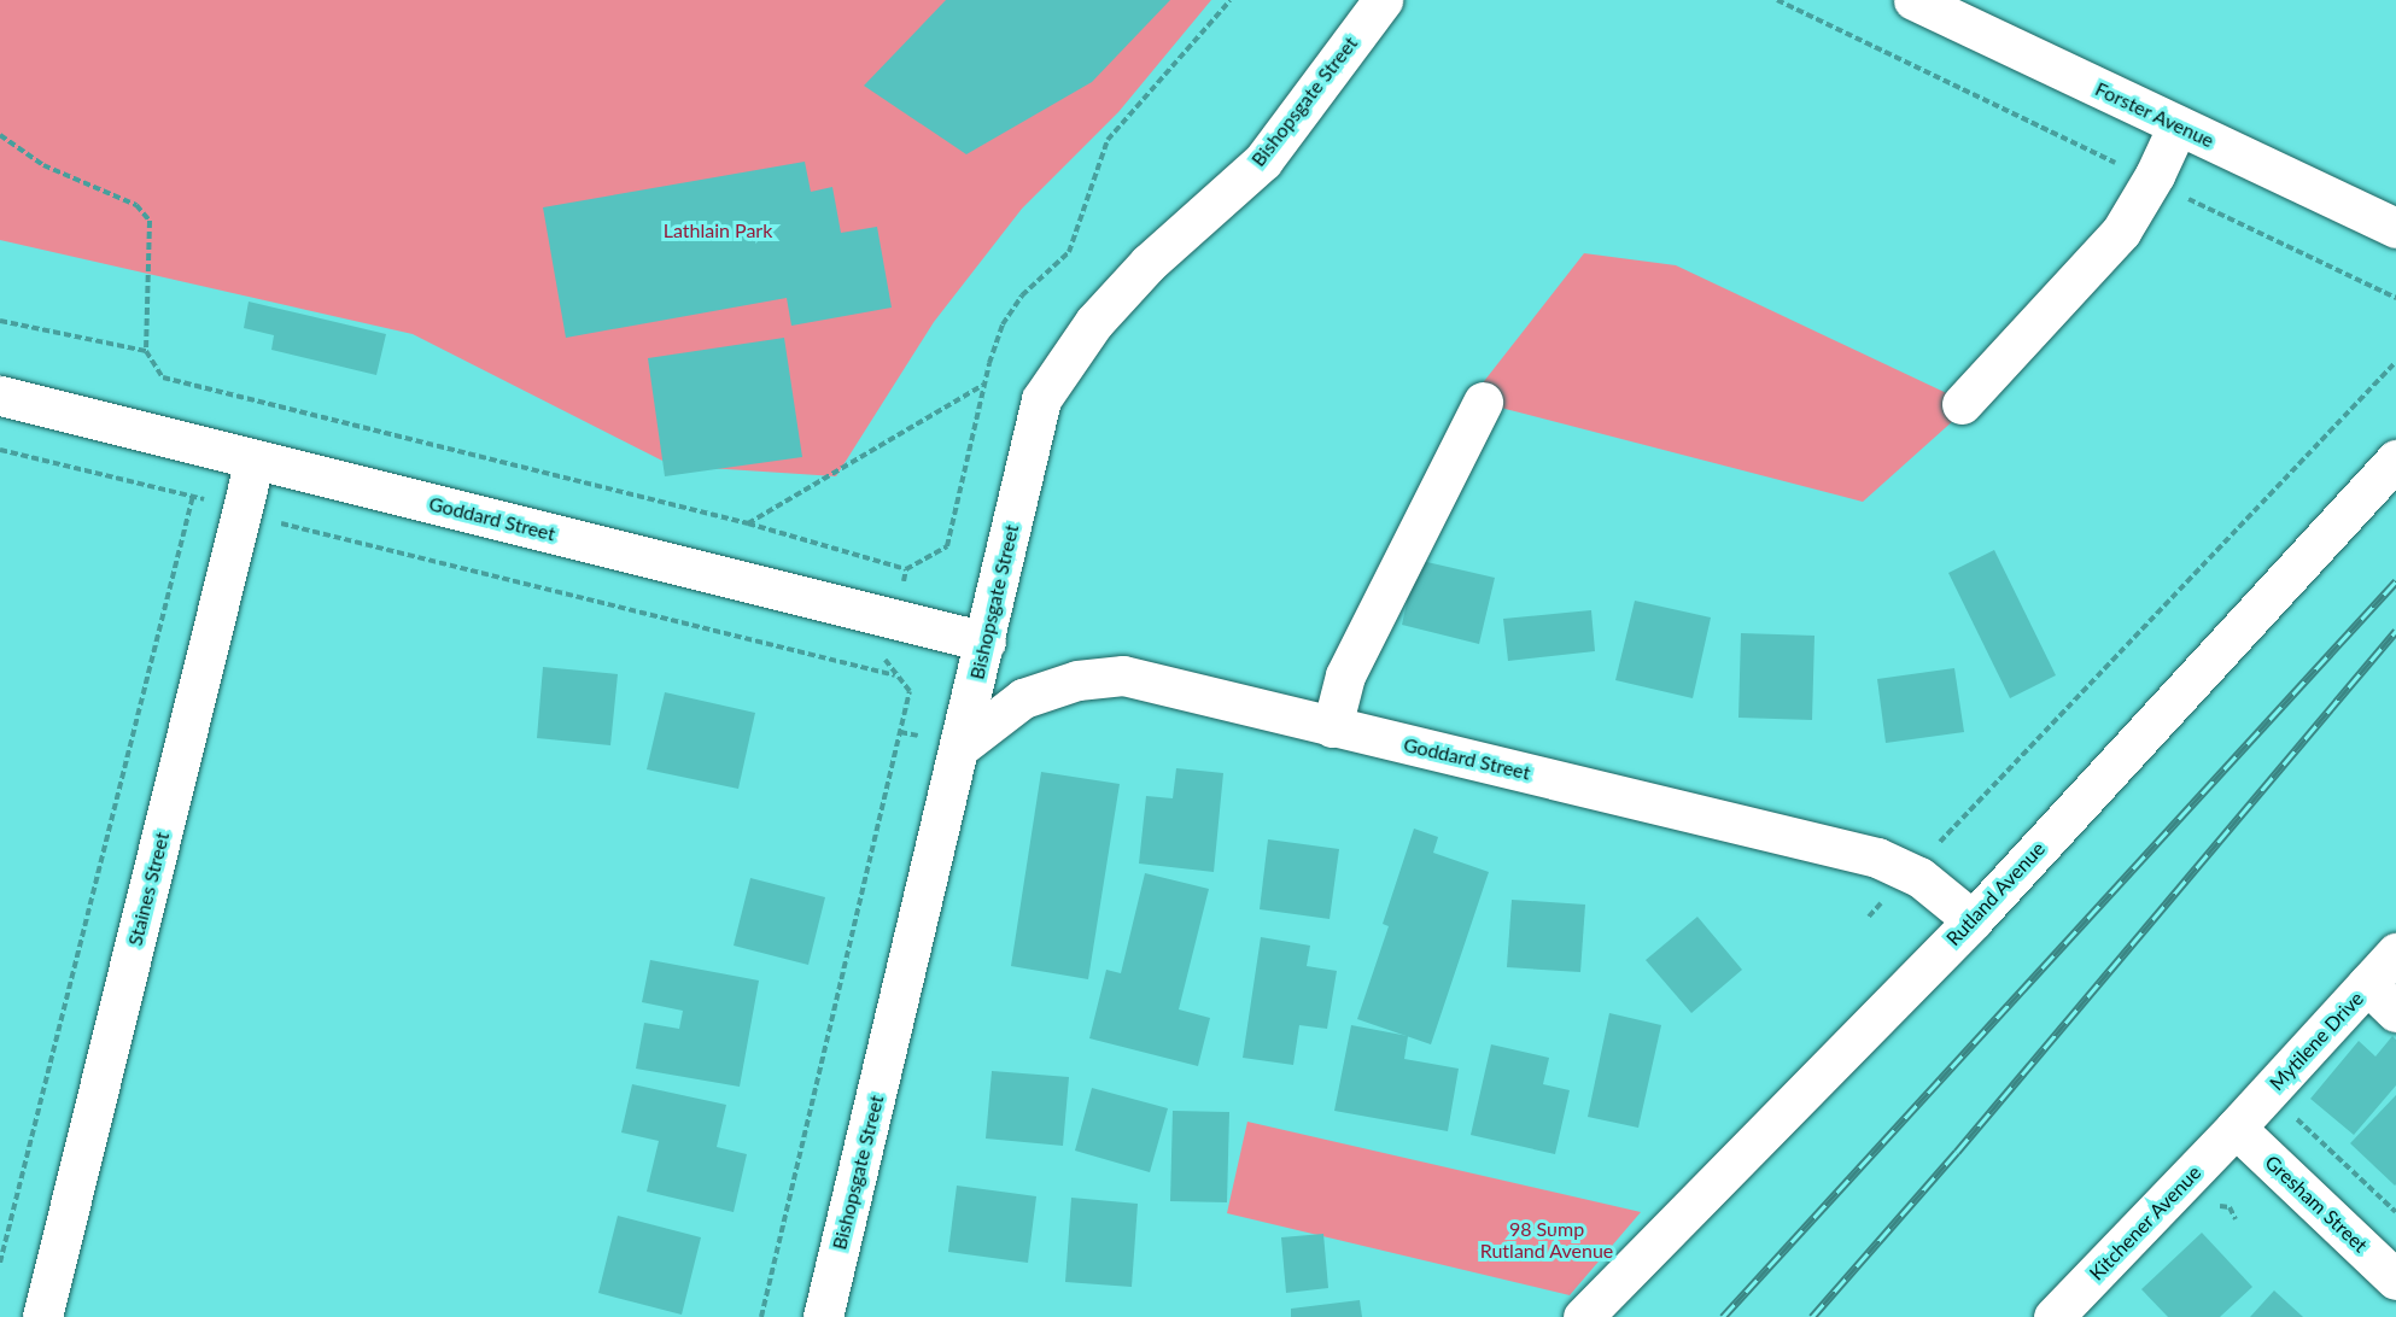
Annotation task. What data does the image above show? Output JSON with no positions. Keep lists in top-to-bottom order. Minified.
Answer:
{"streets":{"street":["Bishopsgate Street","Forster Avenue","Goddard Street","Staines Street","Rutland Avenue","Mytilene Drive","Gresham Street","Kitchener Avenue"]},"crossings":[["Bishopsgate Street","Goddard Street"],["Goddard Street","Staines Street"],["Goddard Street","Rutland Avenue"],["Mytilene Drive","Gresham Street"],["Mytilene Drive","Kitchener Avenue"],["Gresham Street","Kitchener Avenue"]],"parks":["Lathlain Park","98 Sump Rutland Avenue"]}
